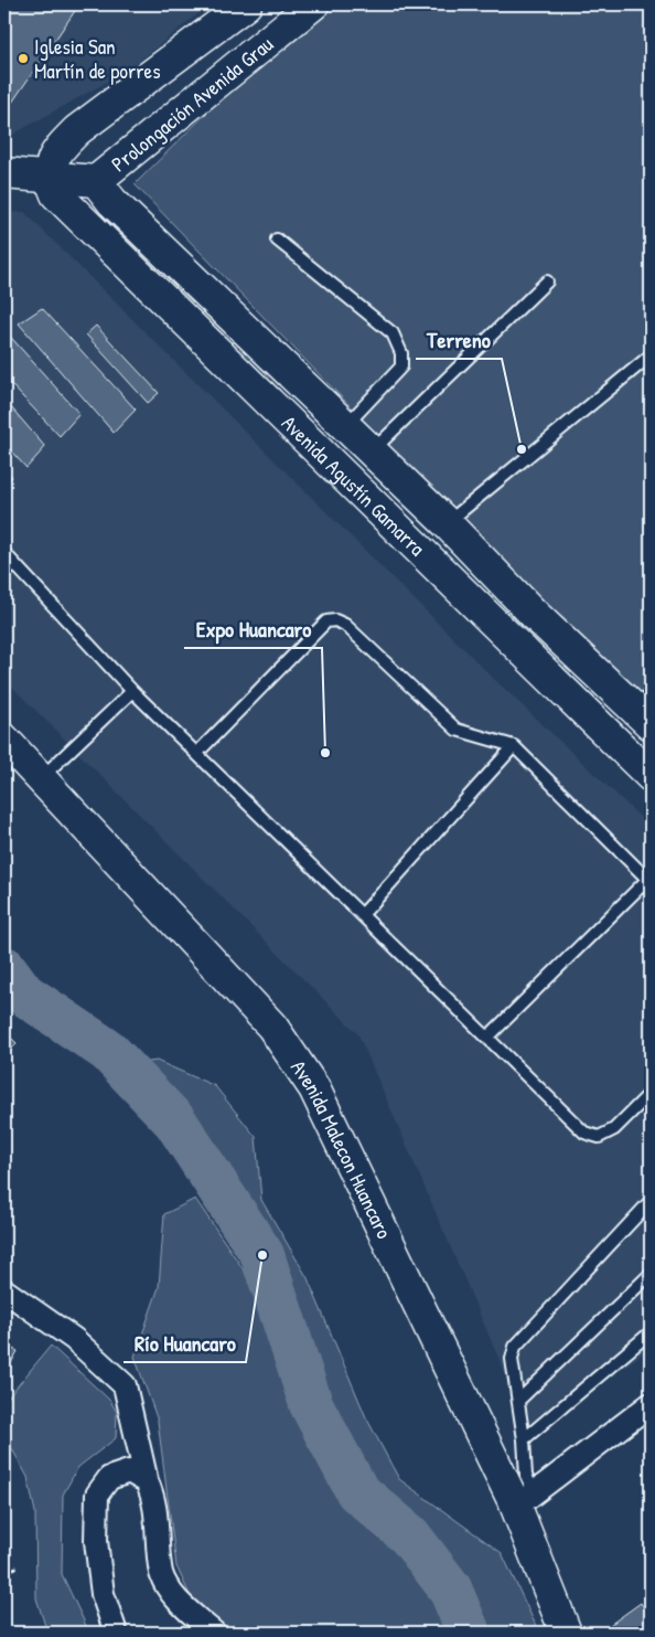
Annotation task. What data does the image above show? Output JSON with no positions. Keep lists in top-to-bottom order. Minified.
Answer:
{"streets":{"main road":["Prolongación Avenida Grau","Avenida Agustín Gamarra","Avenida Malecon Huancaro"]},"crossings":[["Prolongación Avenida Grau","Avenida Agustín Gamarra"]],"places":["Iglesia San Martín de porres","Terreno","Expo Huancaro","Río Huancaro"]}
